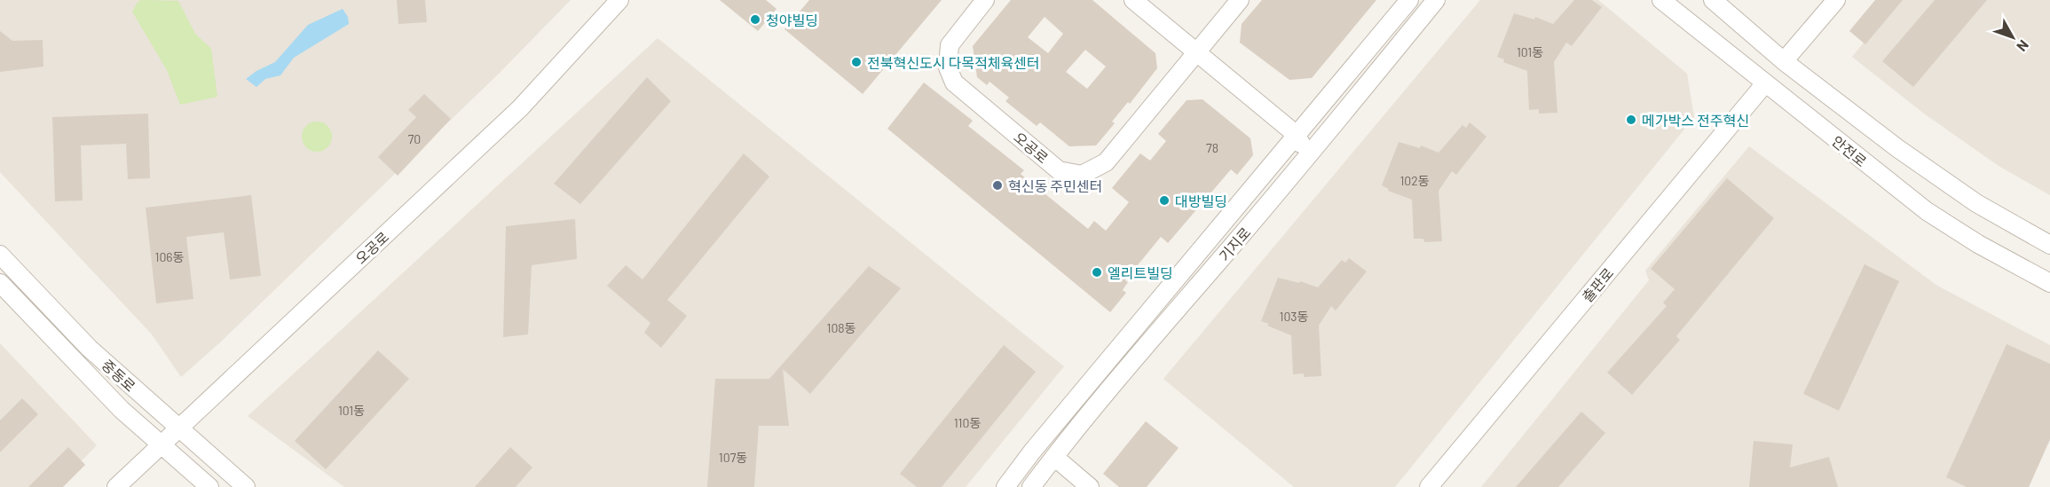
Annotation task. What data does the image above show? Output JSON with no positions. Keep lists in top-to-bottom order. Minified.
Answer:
{"streets":{"street":["오공로","안전로","기지로","출판로","중동로"]},"crossings":[["오공로","중동로"],["안전로","출판로"]],"places":["청야빌딩","전북혁신도시 다목적체육센터","메가박스 전주혁신","혁신동 주민센터","대방빌딩","엘리트빌딩"],"house_numbers":["101동","70","78","102동","106동","103동","108동","101동","110동","107동"],"north":"bottom right"}
